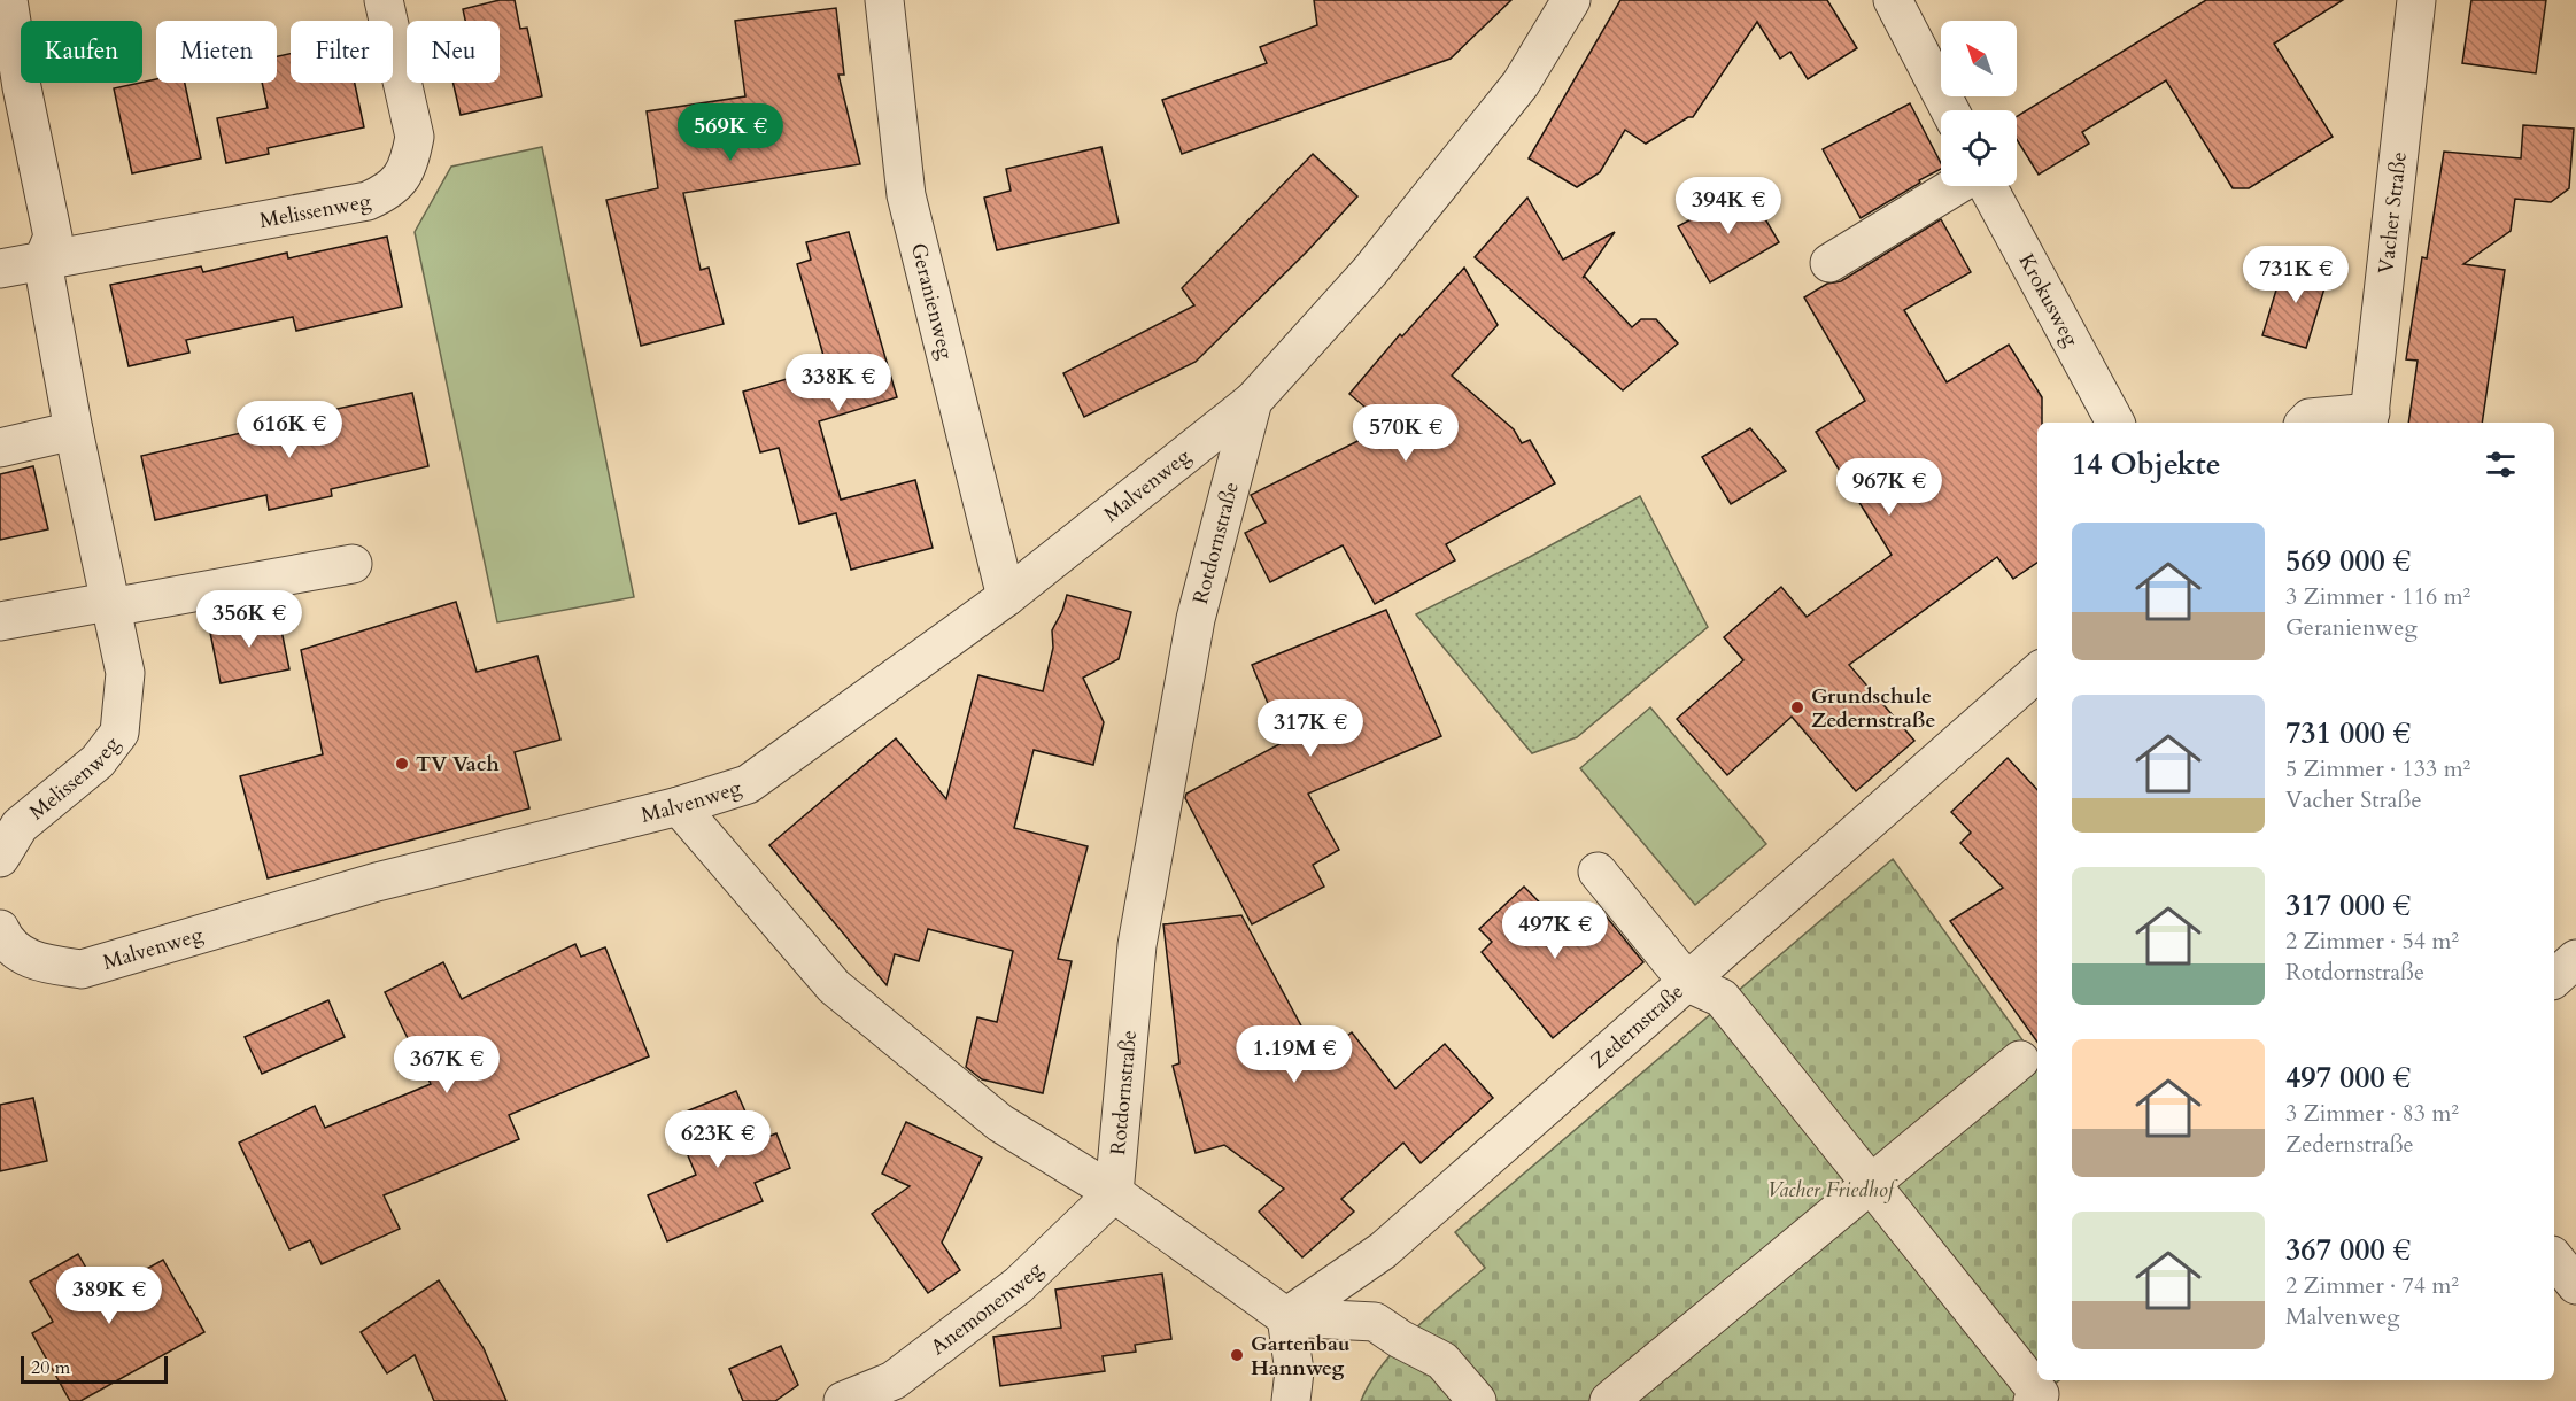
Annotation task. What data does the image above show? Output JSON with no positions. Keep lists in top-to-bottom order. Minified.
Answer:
{"streets":{"street":["Melissenweg","Vacher Straße","Krokusweg","Geranienweg","Malvenweg","Rotdornstraße","Zedernstraße","Anemonenweg"]},"crossings":[["Geranienweg","Malvenweg"],["Malvenweg","Rotdornstraße"],["Rotdornstraße","Zedernstraße"],["Rotdornstraße","Anemonenweg"]],"parks":["Vacher Friedhof"],"places":["Grundschule Zedernstraße","TV Vach","Gartenbau Hannweg"],"scale_bar":"20 m","north":"top left","page":{"chip":["Kaufen","Mieten","Filter","Neu"],"price":["569K €","394K €","731K €","338K €","616K €","570K €","967K €","356K €","317K €","497K €","1.19M €","367K €","623K €","389K €"],"heading":"14 Objekte","list":[{"name":"569 000 €","note":"3 Zimmer · 116 m² · Geranienweg"},{"name":"731 000 €","note":"5 Zimmer · 133 m² · Vacher Straße"},{"name":"317 000 €","note":"2 Zimmer · 54 m² · Rotdornstraße"},{"name":"497 000 €","note":"3 Zimmer · 83 m² · Zedernstraße"},{"name":"367 000 €","note":"2 Zimmer · 74 m² · Malvenweg"}],"scale":"20 m"}}
